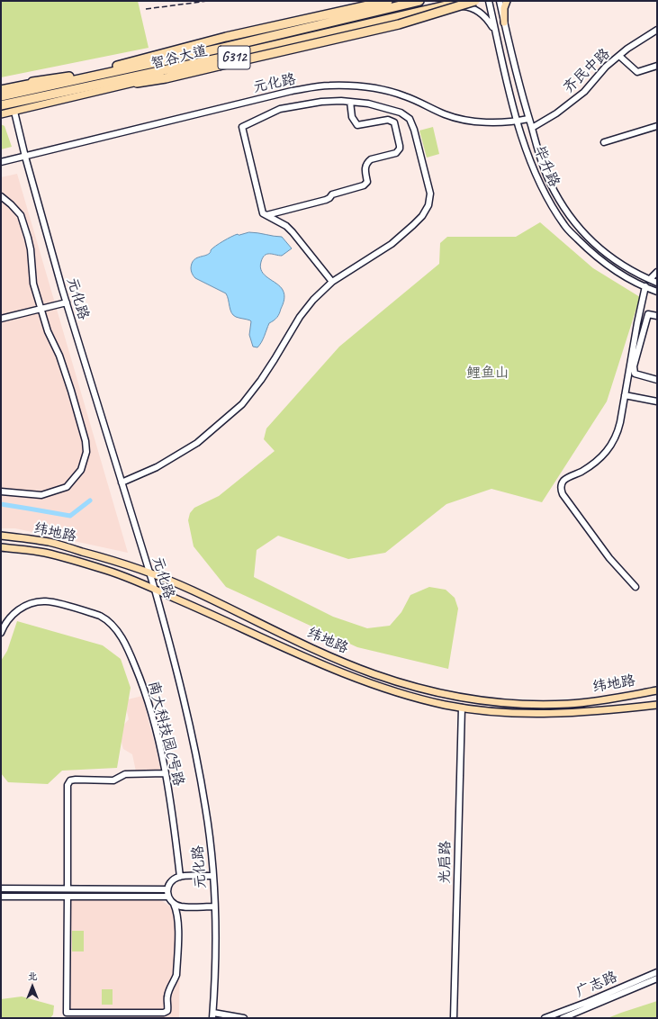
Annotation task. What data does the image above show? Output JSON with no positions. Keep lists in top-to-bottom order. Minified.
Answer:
{"streets":{"highway":["智谷大道","G312"],"main road":["纬地路"],"street":["齐民中路","元化路","毕升路","南大科技园C号路","光启路","广志路"]},"crossings":[["智谷大道","元化路"],["齐民中路","毕升路"],["元化路","毕升路"],["元化路","纬地路"],["纬地路","光启路"]],"parks":["鲤鱼山"],"north":"top"}
